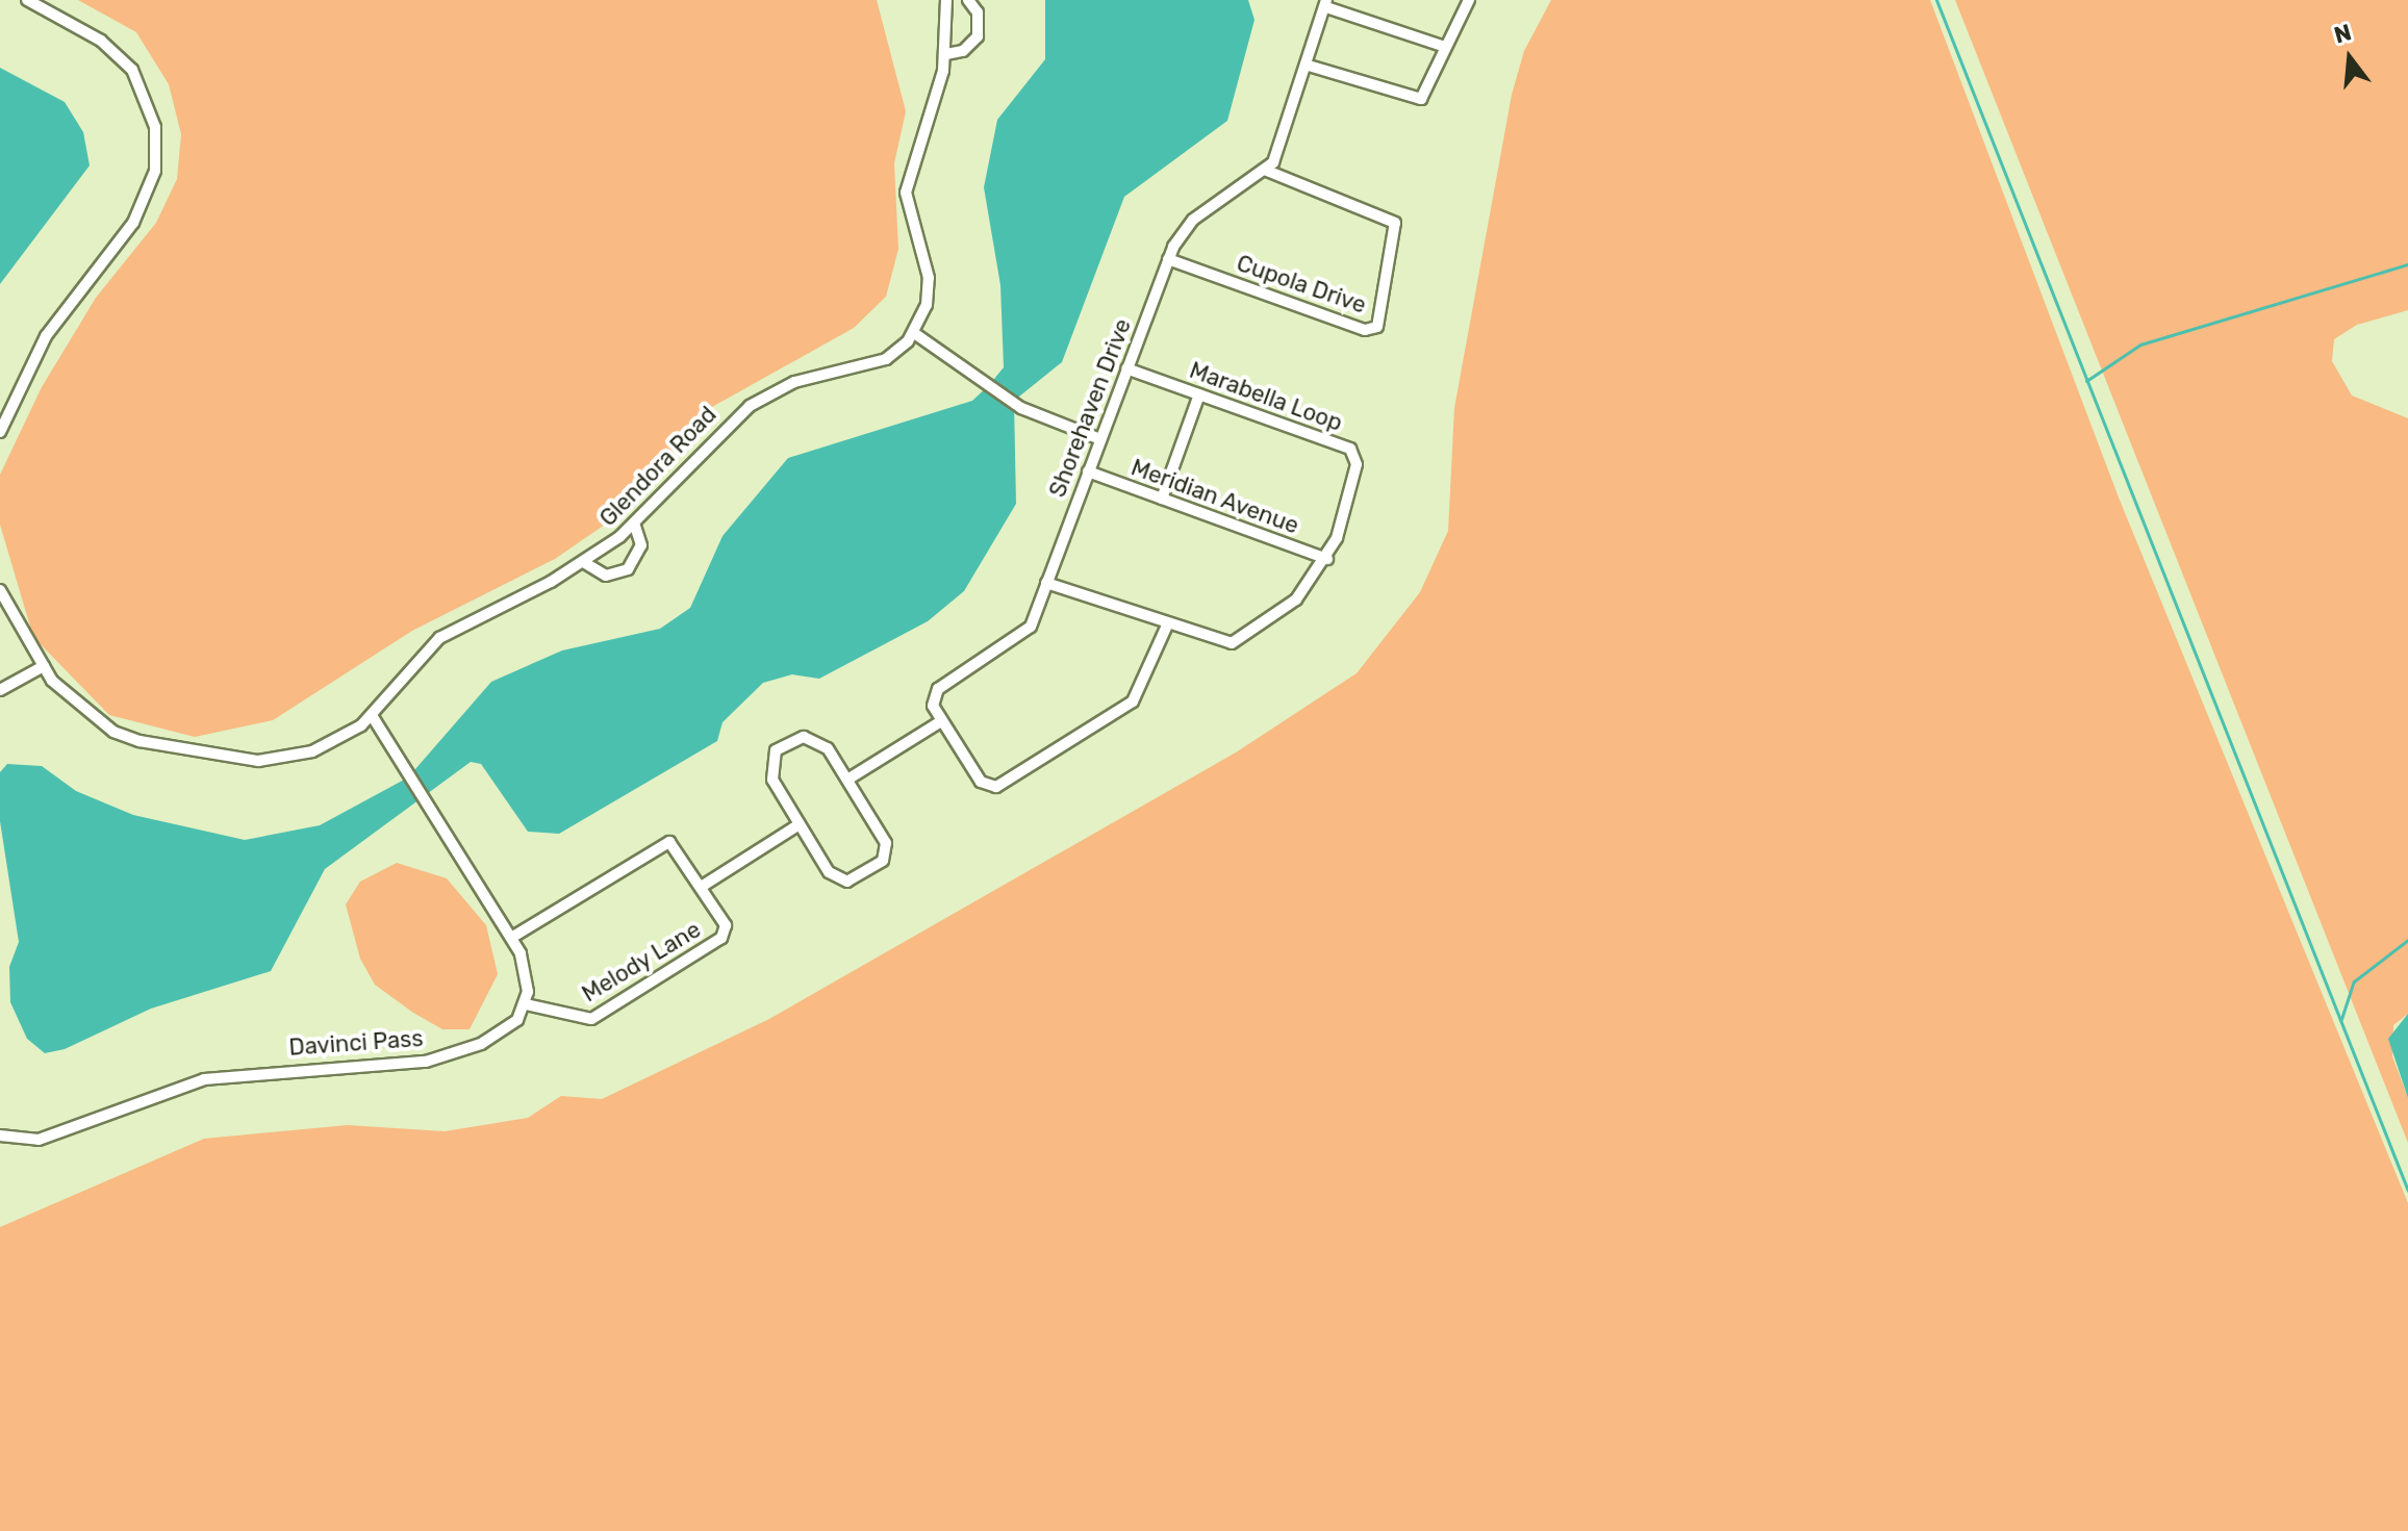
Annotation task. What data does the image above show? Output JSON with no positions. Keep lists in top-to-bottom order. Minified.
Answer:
{"streets":{"street":["Cupola Drive","Marabella Loop","Shorehaven Drive","Glendora Road","Meridian Avenue","Melody Lane","Davinci Pass"]},"crossings":[["Cupola Drive","Shorehaven Drive"],["Marabella Loop","Shorehaven Drive"],["Marabella Loop","Meridian Avenue"],["Shorehaven Drive","Meridian Avenue"],["Melody Lane","Davinci Pass"]],"north":"top"}
